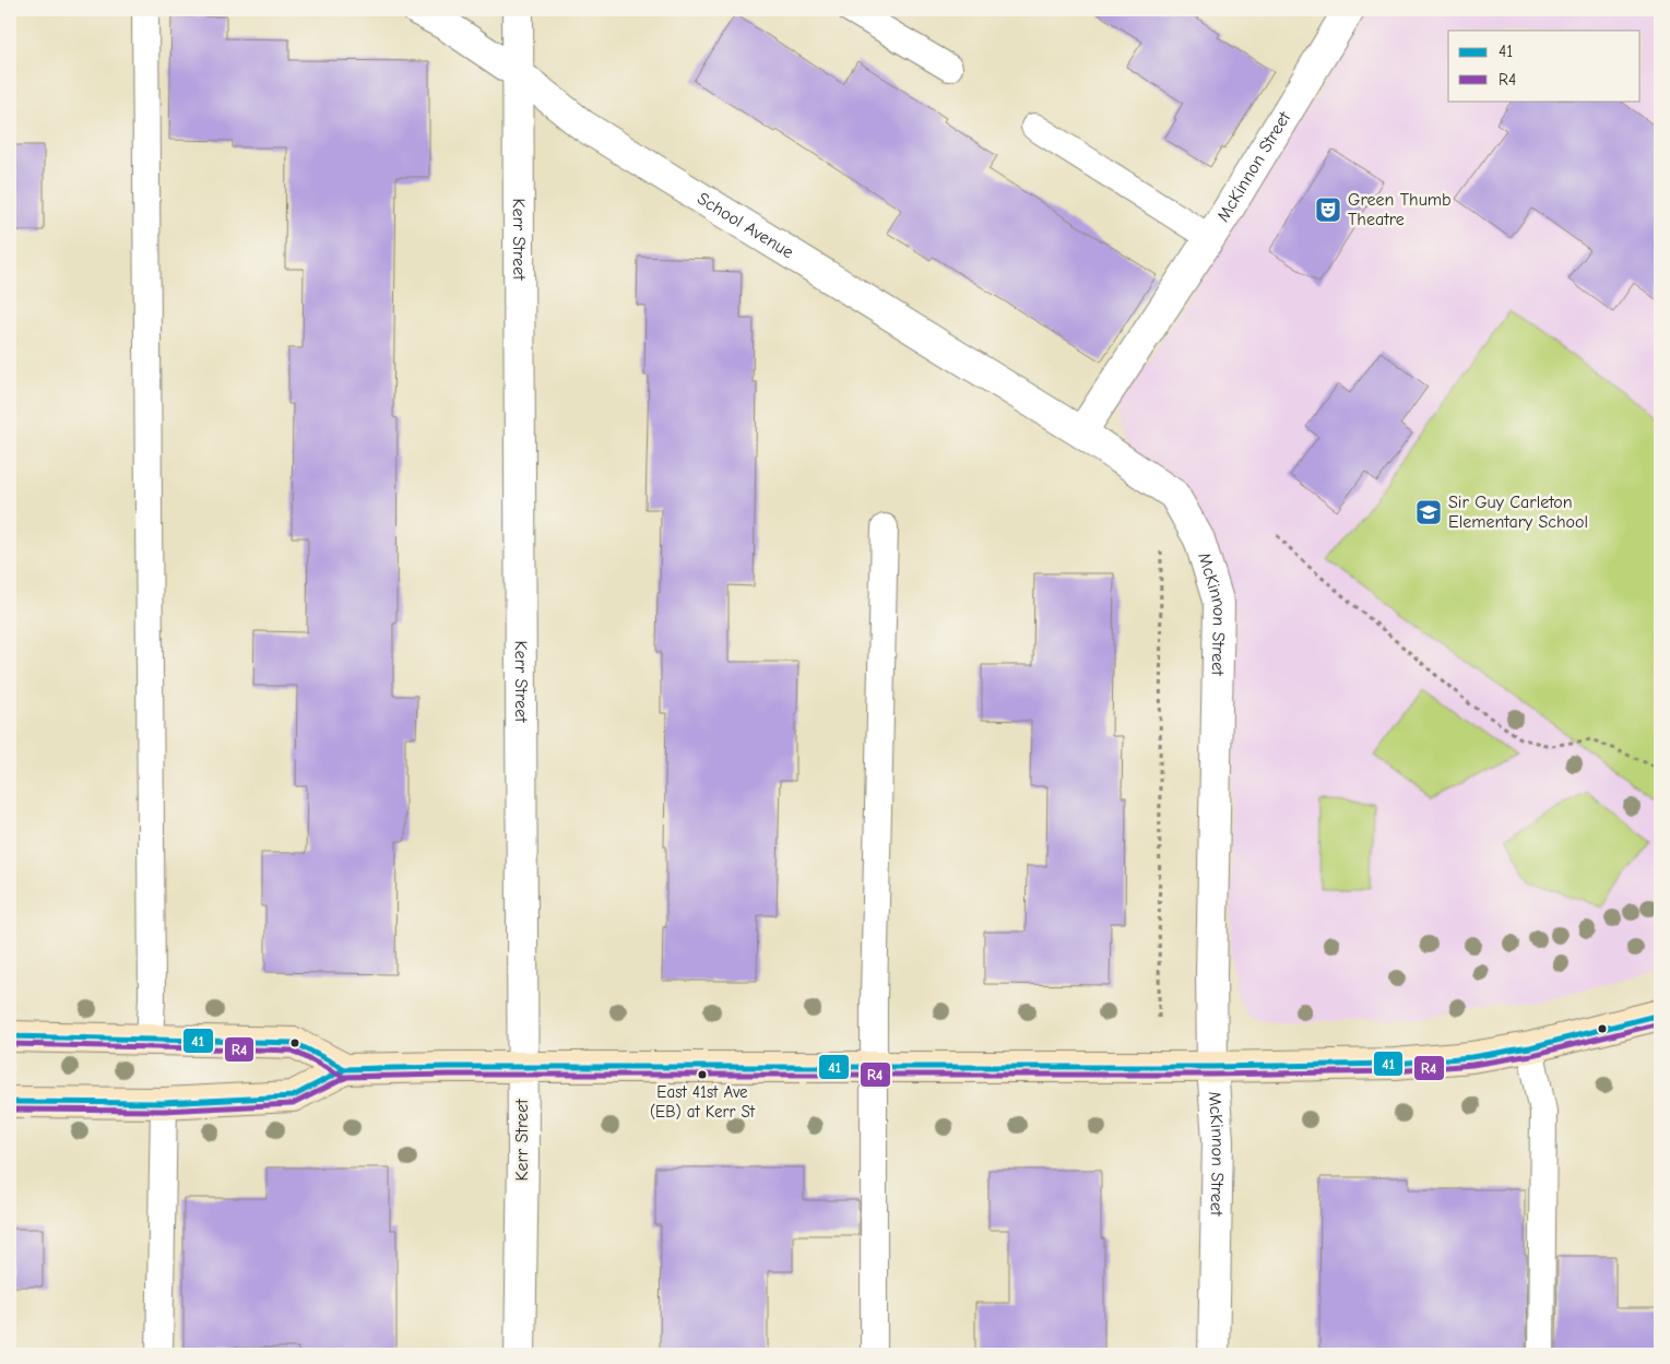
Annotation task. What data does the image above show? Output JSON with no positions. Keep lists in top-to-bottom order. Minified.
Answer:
{"streets":{"street":["McKinnon Street","School Avenue","Kerr Street"]},"crossings":[["McKinnon Street","School Avenue"],["School Avenue","Kerr Street"]],"places":{"theatre":["Green Thumb Theatre"],"school or university":["Sir Guy Carleton Elementary School"],"other":["East 41st Ave (EB) at Kerr St"]},"lines":["transit line 41","transit line R4"],"legend":["41","R4"]}
